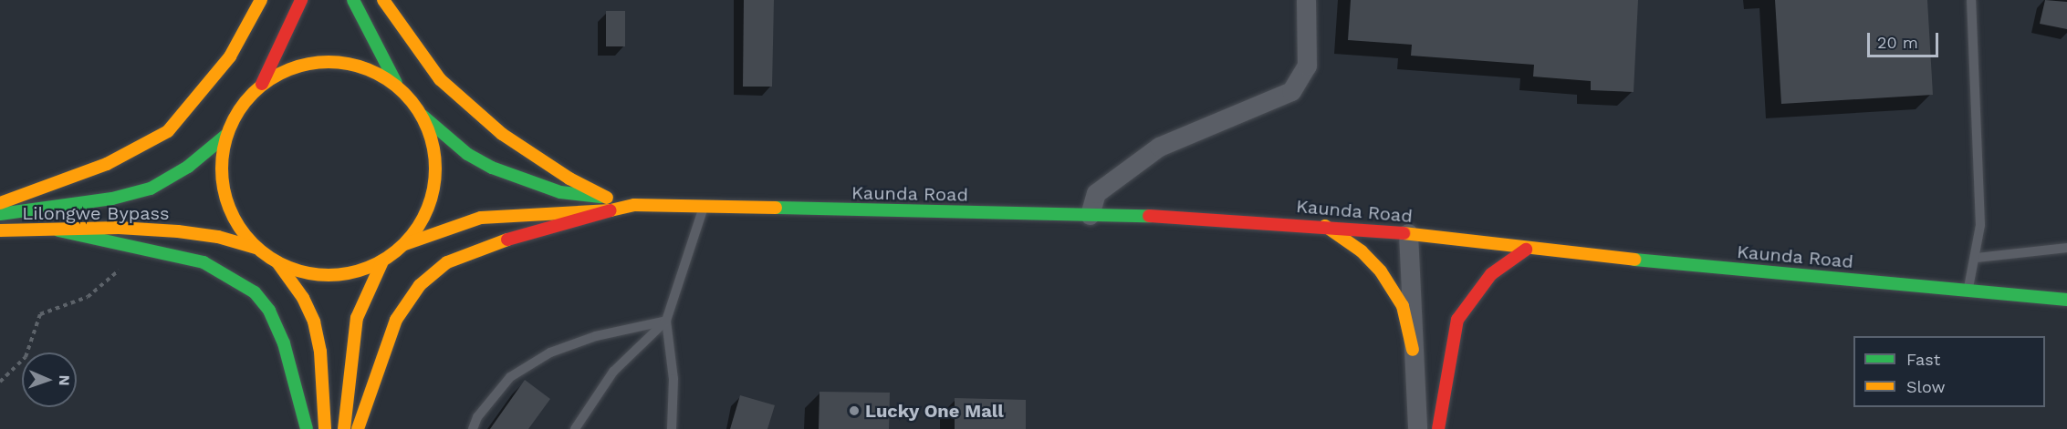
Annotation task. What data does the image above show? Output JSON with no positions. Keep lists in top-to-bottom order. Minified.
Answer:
{"streets":{"main road":["Kaunda Road","Lilongwe Bypass"]},"places":["Lucky One Mall"],"legend":["Fast","Slow"],"scale_bar":"20 m","north":"right"}
